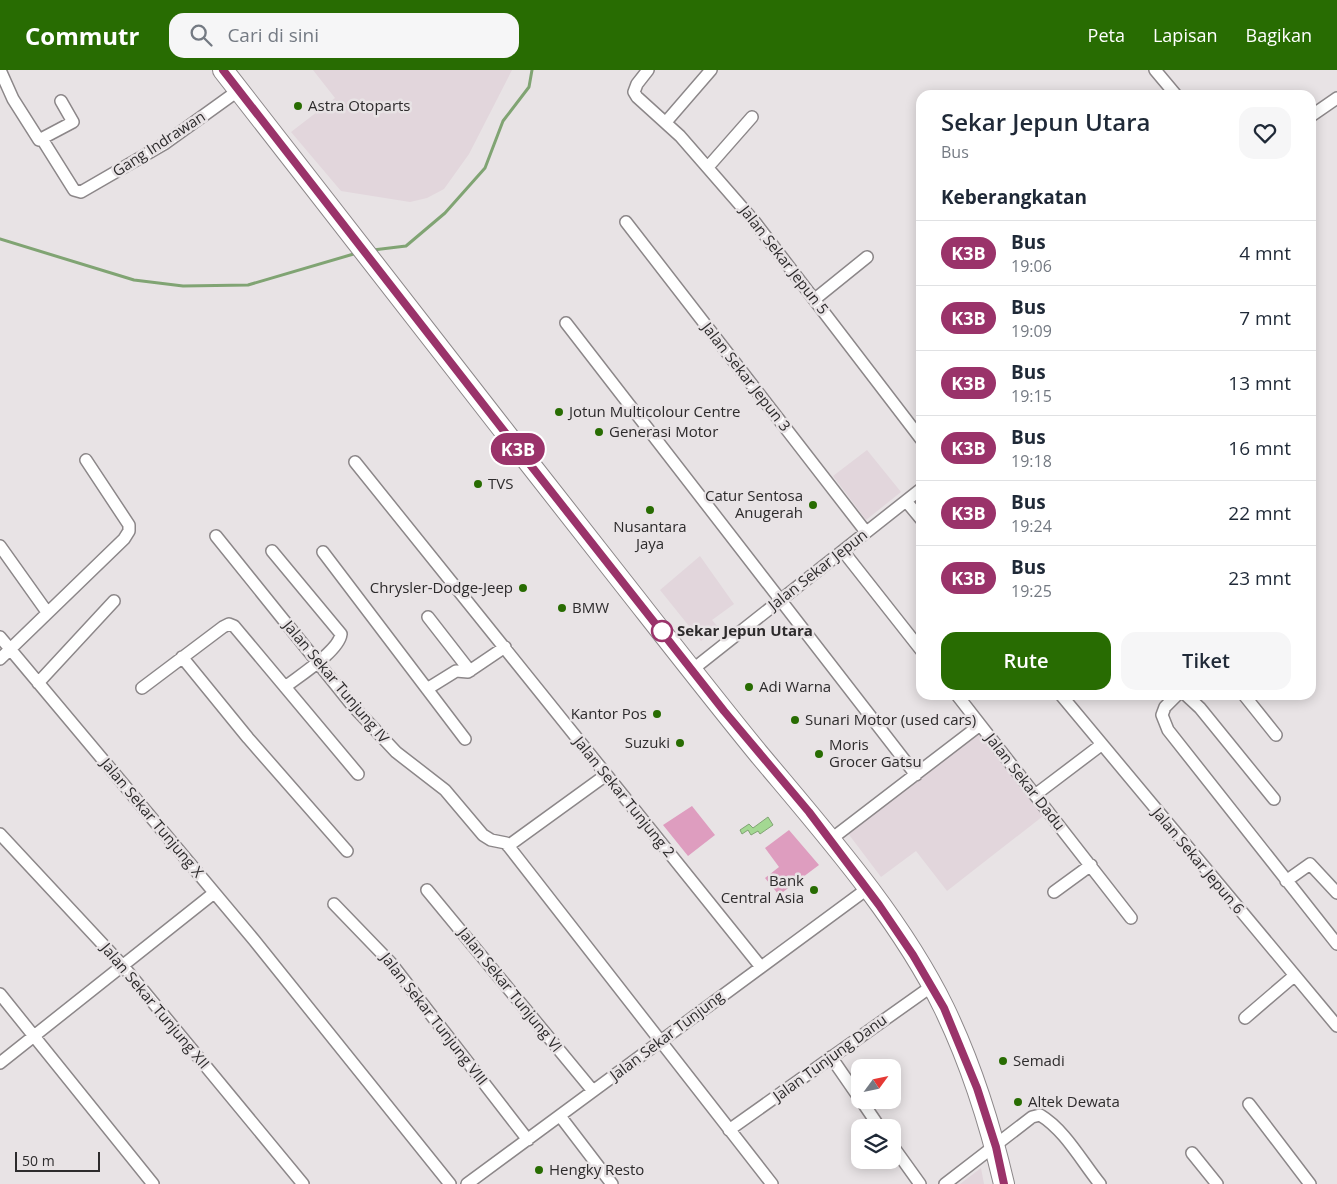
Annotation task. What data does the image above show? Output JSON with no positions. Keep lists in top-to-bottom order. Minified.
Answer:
{"streets":{"street":["Gang Indrawan","Jalan Sekar Jepun 5","Jalan Sekar Jepun 3","Jalan Sekar Jepun","Jalan Sekar Tunjung IV","Jalan Sekar Dadu","Jalan Sekar Tunjung 2","Jalan Sekar Tunjung X","Jalan Sekar Jepun 6","Jalan Sekar Tunjung VI","Jalan Sekar Tunjung XII","Jalan Sekar Tunjung VIII","Jalan Sekar Tunjung","Jalan Tunjung Danu"]},"crossings":[["Jalan Sekar Jepun 3","Jalan Sekar Jepun"],["Jalan Sekar Tunjung IV","Jalan Sekar Tunjung"],["Jalan Sekar Tunjung IV","Jalan Tunjung Danu"],["Jalan Sekar Tunjung 2","Jalan Sekar Tunjung"],["Jalan Sekar Tunjung VI","Jalan Sekar Tunjung"],["Jalan Sekar Tunjung VIII","Jalan Sekar Tunjung"]],"places":["Astra Otoparts","Jotun Multicolour Centre","Generasi Motor","TVS","Catur Sentosa Anugerah","Nusantara Jaya","Chrysler-Dodge-Jeep","BMW","Sekar Jepun Utara","Adi Warna","Kantor Pos","Sunari Motor (used cars)","Suzuki","Moris Grocer Gatsu","Bank Central Asia","Semadi","Altek Dewata","Hengky Resto"],"lines":["bus line K3B"],"scale_bar":"50 m","north":"top right","page":{"header":"Commutr","search":"Cari di sini","nav":["Peta","Lapisan","Bagikan"],"on_map":"K3B","heading":[["Sekar Jepun Utara","Bus"],"Keberangkatan"],"list":[{"mark":"K3B","name":"Bus","note":"19:06","value":"4 mnt"},{"mark":"K3B","name":"Bus","note":"19:09","value":"7 mnt"},{"mark":"K3B","name":"Bus","note":"19:15","value":"13 mnt"},{"mark":"K3B","name":"Bus","note":"19:18","value":"16 mnt"},{"mark":"K3B","name":"Bus","note":"19:24","value":"22 mnt"},{"mark":"K3B","name":"Bus","note":"19:25","value":"23 mnt"}],"buttons":["Rute","Tiket"],"scale":"50 m"}}
